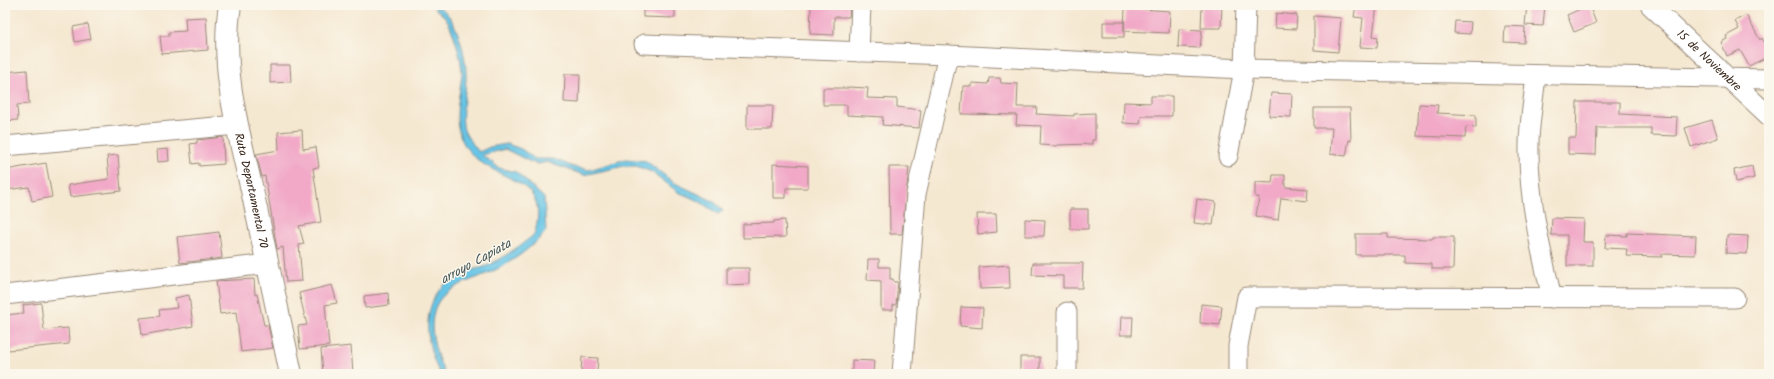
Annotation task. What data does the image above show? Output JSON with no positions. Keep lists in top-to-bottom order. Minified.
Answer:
{"streets":{"main road":["Ruta Departamental 70"],"street":["15 de Noviembre"]},"water":["arroyo Capiata"]}
